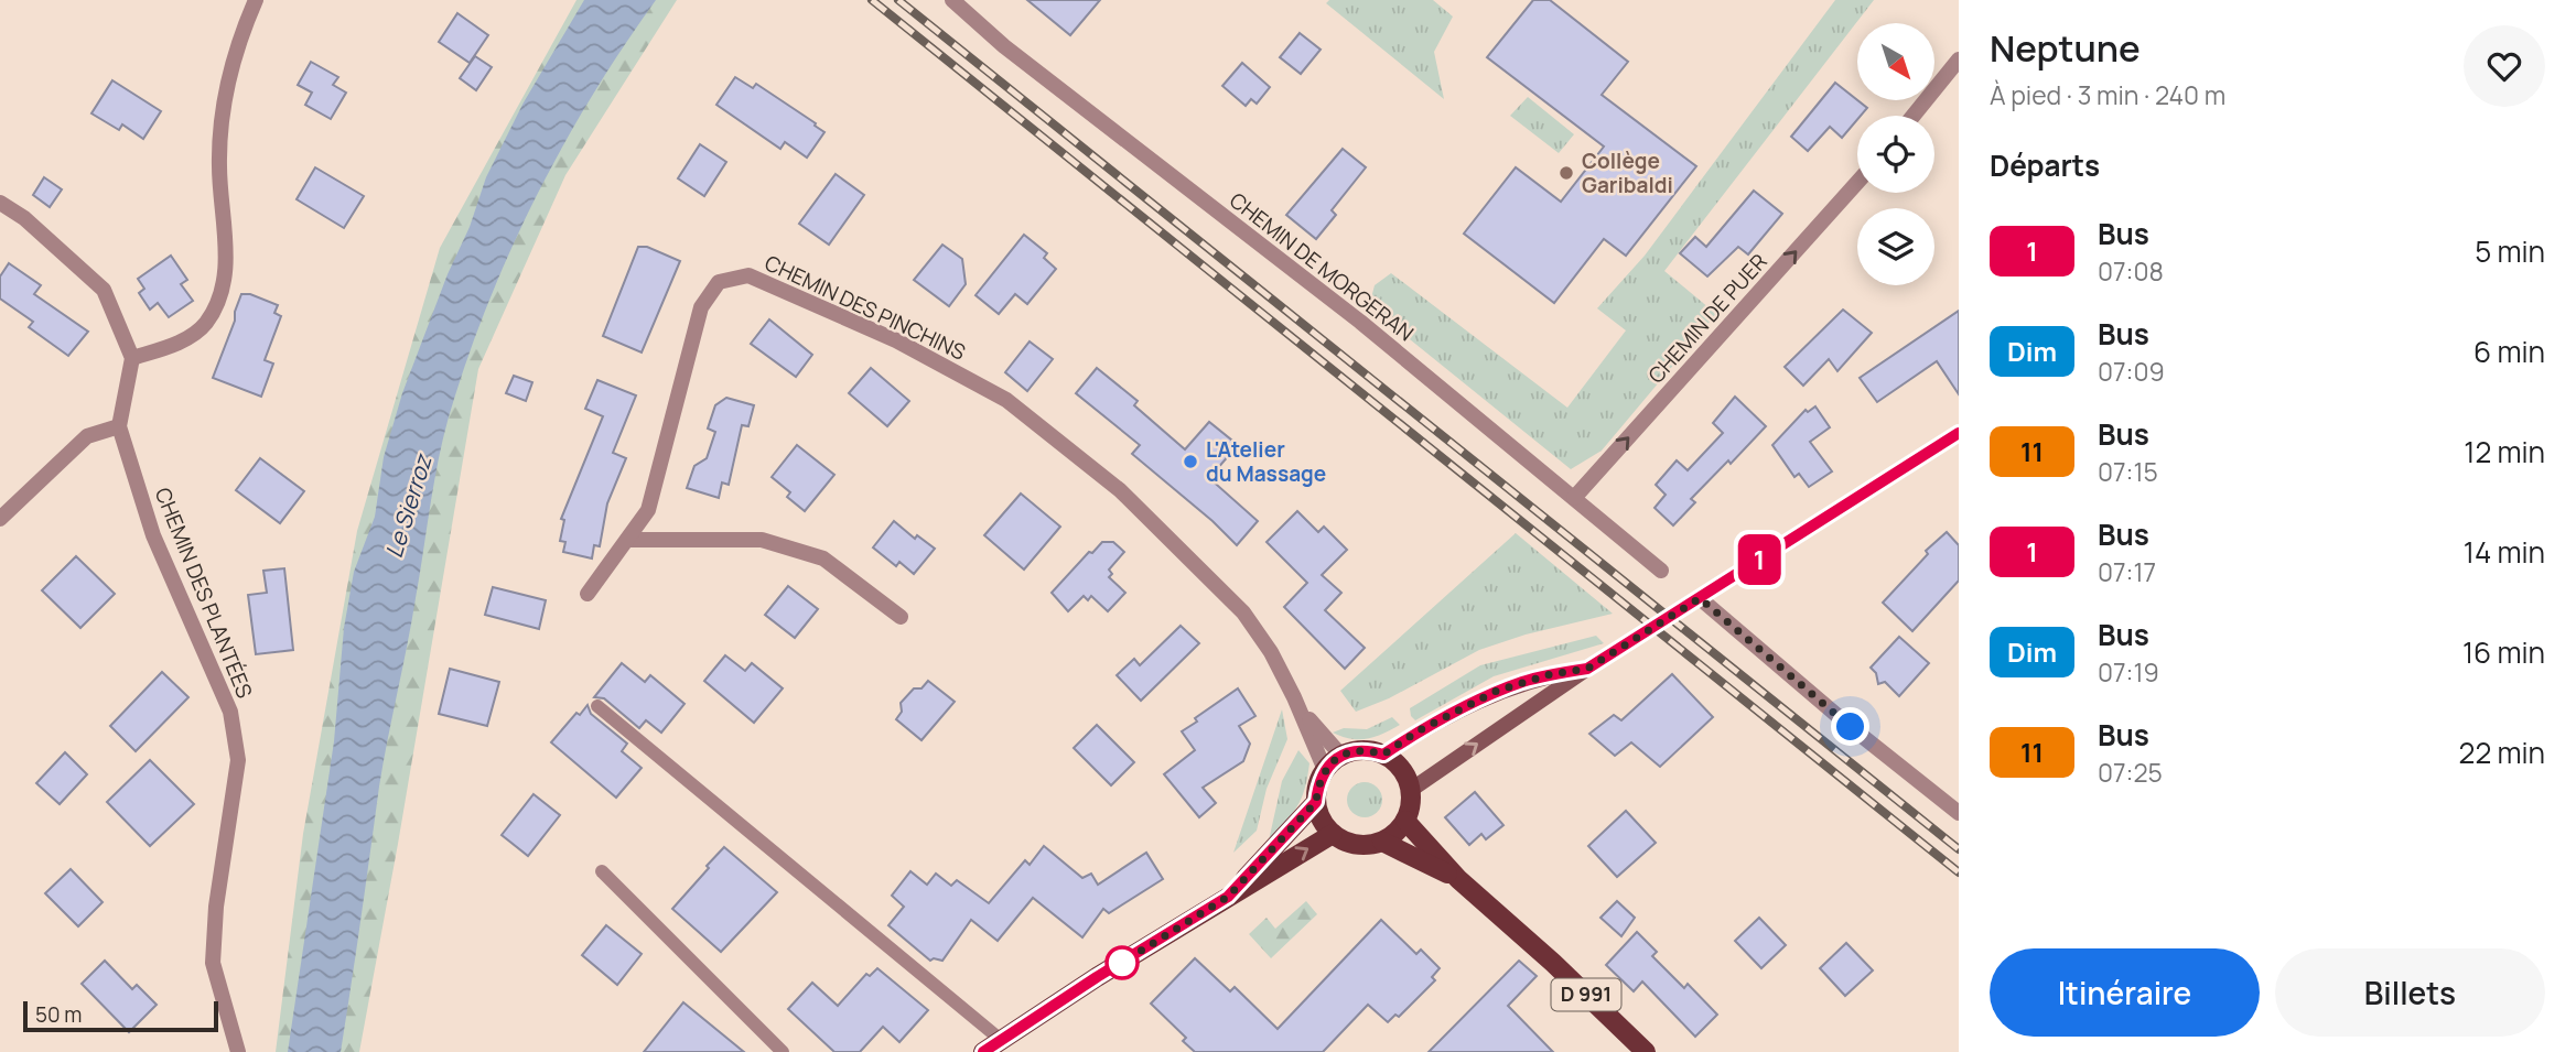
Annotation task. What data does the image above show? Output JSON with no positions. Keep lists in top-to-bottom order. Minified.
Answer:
{"streets":{"main road":["D 991"],"street":["CHEMIN DE MORGERAN","CHEMIN DES PINCHINS","CHEMIN DE PUER","CHEMIN DES PLANTÉES"]},"crossings":[["CHEMIN DE MORGERAN","CHEMIN DE PUER"],["CHEMIN DES PINCHINS","D 991"]],"one_way":["CHEMIN DE PUER"],"water":["Le Sierroz"],"places":["Collège Garibaldi","L'Atelier du Massage"],"lines":["bus line 1"],"scale_bar":"50 m","north":"bottom right","page":{"on_map":"1","heading":[["Neptune","À pied · 3 min · 240 m"],"Départs"],"list":[{"mark":"1","name":"Bus","note":"07:08","value":"5 min"},{"mark":"Dim","name":"Bus","note":"07:09","value":"6 min"},{"mark":"11","name":"Bus","note":"07:15","value":"12 min"},{"mark":"1","name":"Bus","note":"07:17","value":"14 min"},{"mark":"Dim","name":"Bus","note":"07:19","value":"16 min"},{"mark":"11","name":"Bus","note":"07:25","value":"22 min"}],"buttons":["Itinéraire","Billets"],"scale":"50 m"}}
